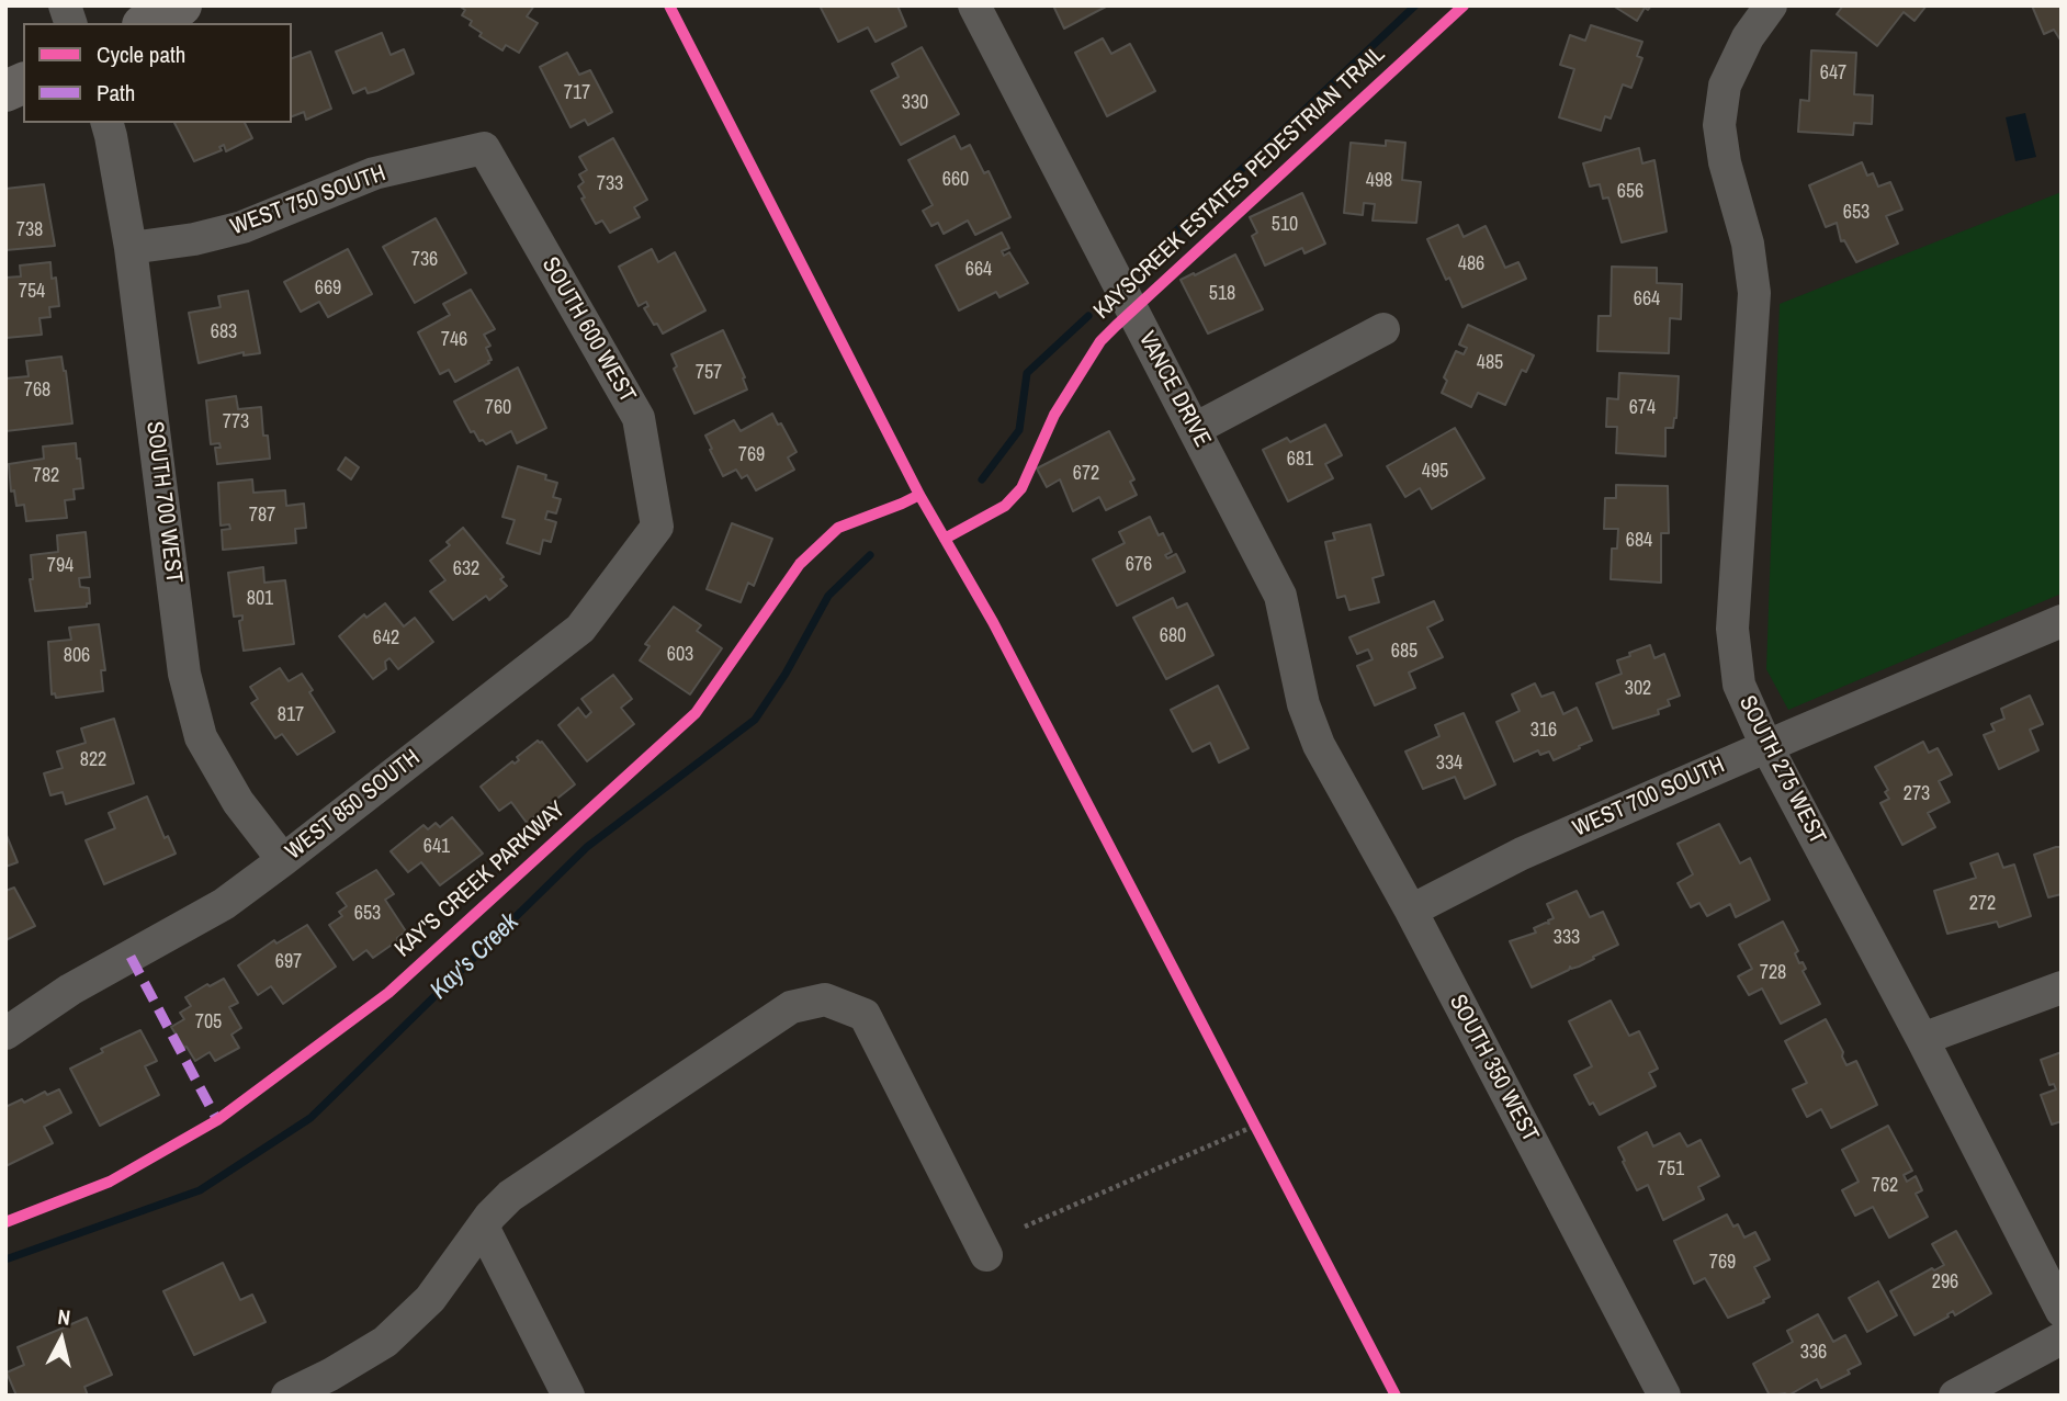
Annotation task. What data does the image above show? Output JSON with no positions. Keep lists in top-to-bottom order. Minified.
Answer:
{"streets":{"street":["WEST 750 SOUTH","SOUTH 600 WEST","VANCE DRIVE","SOUTH 700 WEST","SOUTH 275 WEST","WEST 700 SOUTH","WEST 850 SOUTH","SOUTH 350 WEST"],"cycle path":["KAYSCREEK ESTATES PEDESTRIAN TRAIL","KAY'S CREEK PARKWAY"]},"crossings":[["WEST 750 SOUTH","SOUTH 600 WEST"],["WEST 750 SOUTH","SOUTH 700 WEST"],["SOUTH 600 WEST","WEST 850 SOUTH"],["VANCE DRIVE","SOUTH 350 WEST"],["SOUTH 700 WEST","WEST 850 SOUTH"],["SOUTH 275 WEST","WEST 700 SOUTH"],["WEST 700 SOUTH","SOUTH 350 WEST"]],"water":["Kay's Creek"],"house_numbers":["647","717","330","660","498","733","656","653","510","738","736","486","664","669","754","518","664","683","746","485","757","768","760","674","773","769","681","495","672","782","787","684","676","794","632","801","680","642","685","603","806","302","817","316","822","334","273","641","272","653","333","697","728","705","751","762","769","296","336"],"legend":["Cycle path","Path"],"north":"top"}
